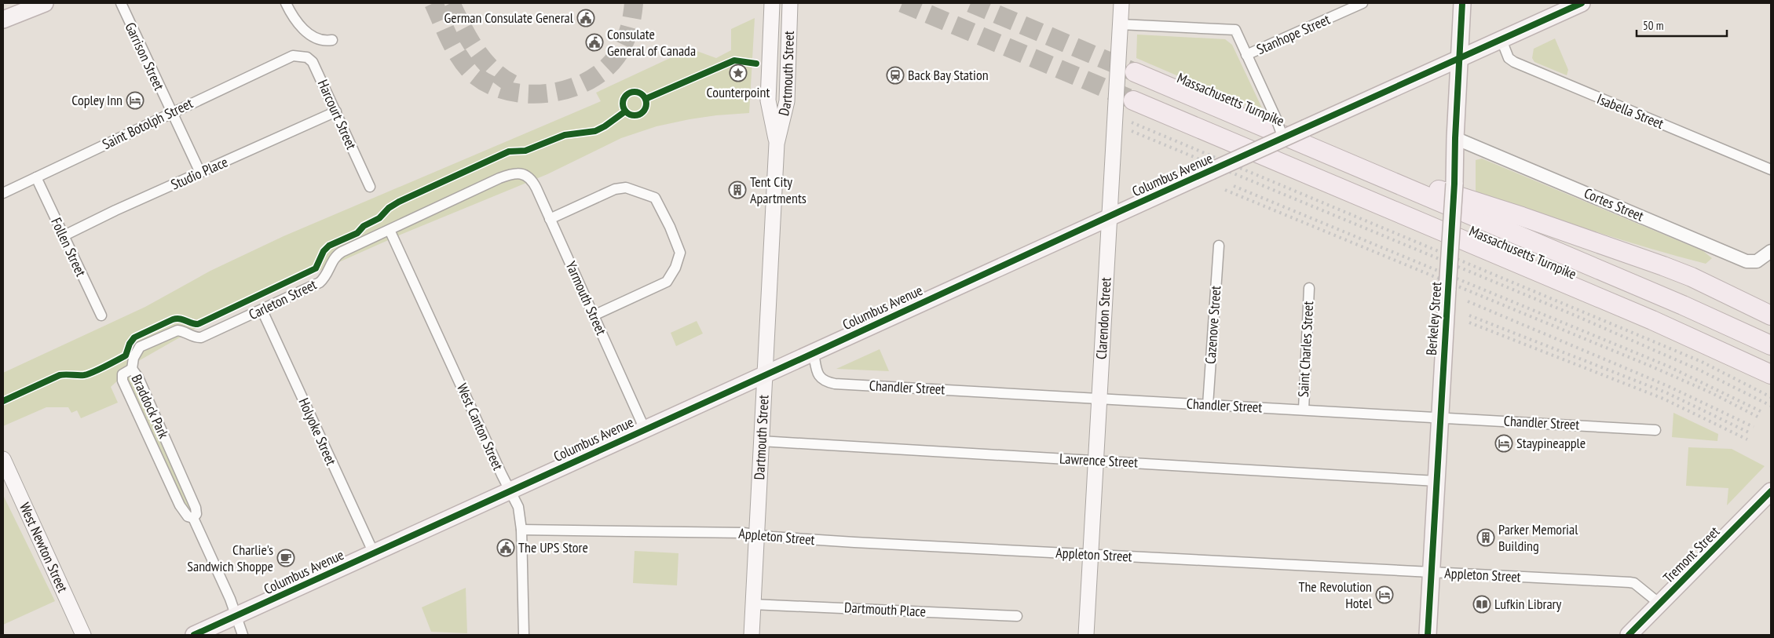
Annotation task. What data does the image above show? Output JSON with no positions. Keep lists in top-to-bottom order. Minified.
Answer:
{"streets":{"highway":["Massachusetts Turnpike"],"main road":["Dartmouth Street","Columbus Avenue","Clarendon Street","Berkeley Street","West Newton Street","Tremont Street"],"street":["Stanhope Street","Garrison Street","Isabella Street","Harcourt Street","Saint Botolph Street","Studio Place","Cortes Street","Follen Street","Yarmouth Street","Carleton Street","Cazenove Street","Saint Charles Street","Chandler Street","Braddock Park","West Canton Street","Holyoke Street","Lawrence Street","Appleton Street","Dartmouth Place"]},"crossings":[["Stanhope Street","Clarendon Street"],["Garrison Street","Saint Botolph Street"],["Garrison Street","Studio Place"],["Dartmouth Street","Columbus Avenue"],["Dartmouth Street","Lawrence Street"],["Dartmouth Street","Appleton Street"],["Dartmouth Street","Dartmouth Place"],["Isabella Street","Columbus Avenue"],["Harcourt Street","Saint Botolph Street"],["Harcourt Street","Studio Place"],["Saint Botolph Street","Follen Street"],["Studio Place","Follen Street"],["Columbus Avenue","Yarmouth Street"],["Columbus Avenue","Clarendon Street"],["Columbus Avenue","Berkeley Street"],["Columbus Avenue","Chandler Street"],["Columbus Avenue","Braddock Park"],["Columbus Avenue","West Canton Street"],["Columbus Avenue","Holyoke Street"],["Cortes Street","Berkeley Street"],["Yarmouth Street","Carleton Street"],["Carleton Street","Braddock Park"],["Carleton Street","West Canton Street"],["Carleton Street","Holyoke Street"],["Clarendon Street","Chandler Street"],["Clarendon Street","Lawrence Street"],["Clarendon Street","Appleton Street"],["Berkeley Street","Chandler Street"],["Berkeley Street","Lawrence Street"],["Berkeley Street","Appleton Street"],["Cazenove Street","Chandler Street"],["Saint Charles Street","Chandler Street"],["West Canton Street","Appleton Street"],["Appleton Street","Tremont Street"]],"places":{"public building":["German Consulate General","Consulate General of Canada","The UPS Store"],"place":["Counterpoint"],"station":["Back Bay Station"],"hotel":["Copley Inn","Staypineapple","The Revolution Hotel"],"building":["Tent City Apartments","Parker Memorial Building"],"cafe":["Charlie's Sandwich Shoppe"],"library":["Lufkin Library"]},"scale_bar":"50 m"}
